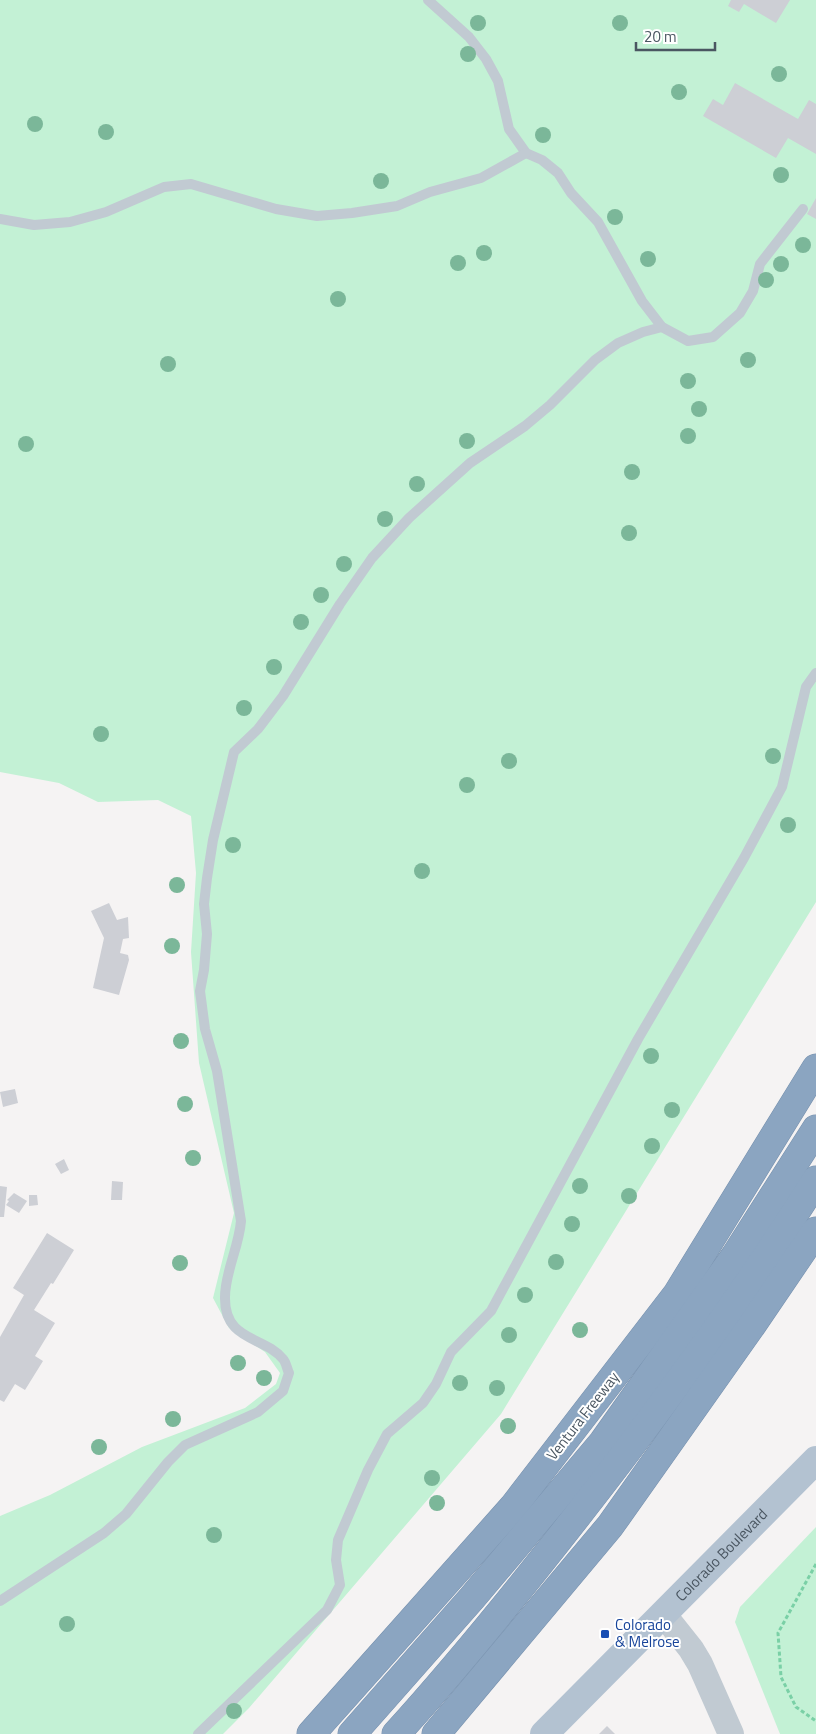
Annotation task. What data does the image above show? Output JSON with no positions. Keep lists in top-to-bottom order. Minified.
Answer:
{"streets":{"highway":["Ventura Freeway"],"main road":["Colorado Boulevard"]},"places":{"transit":["Colorado & Melrose"]},"scale_bar":"20 m"}
